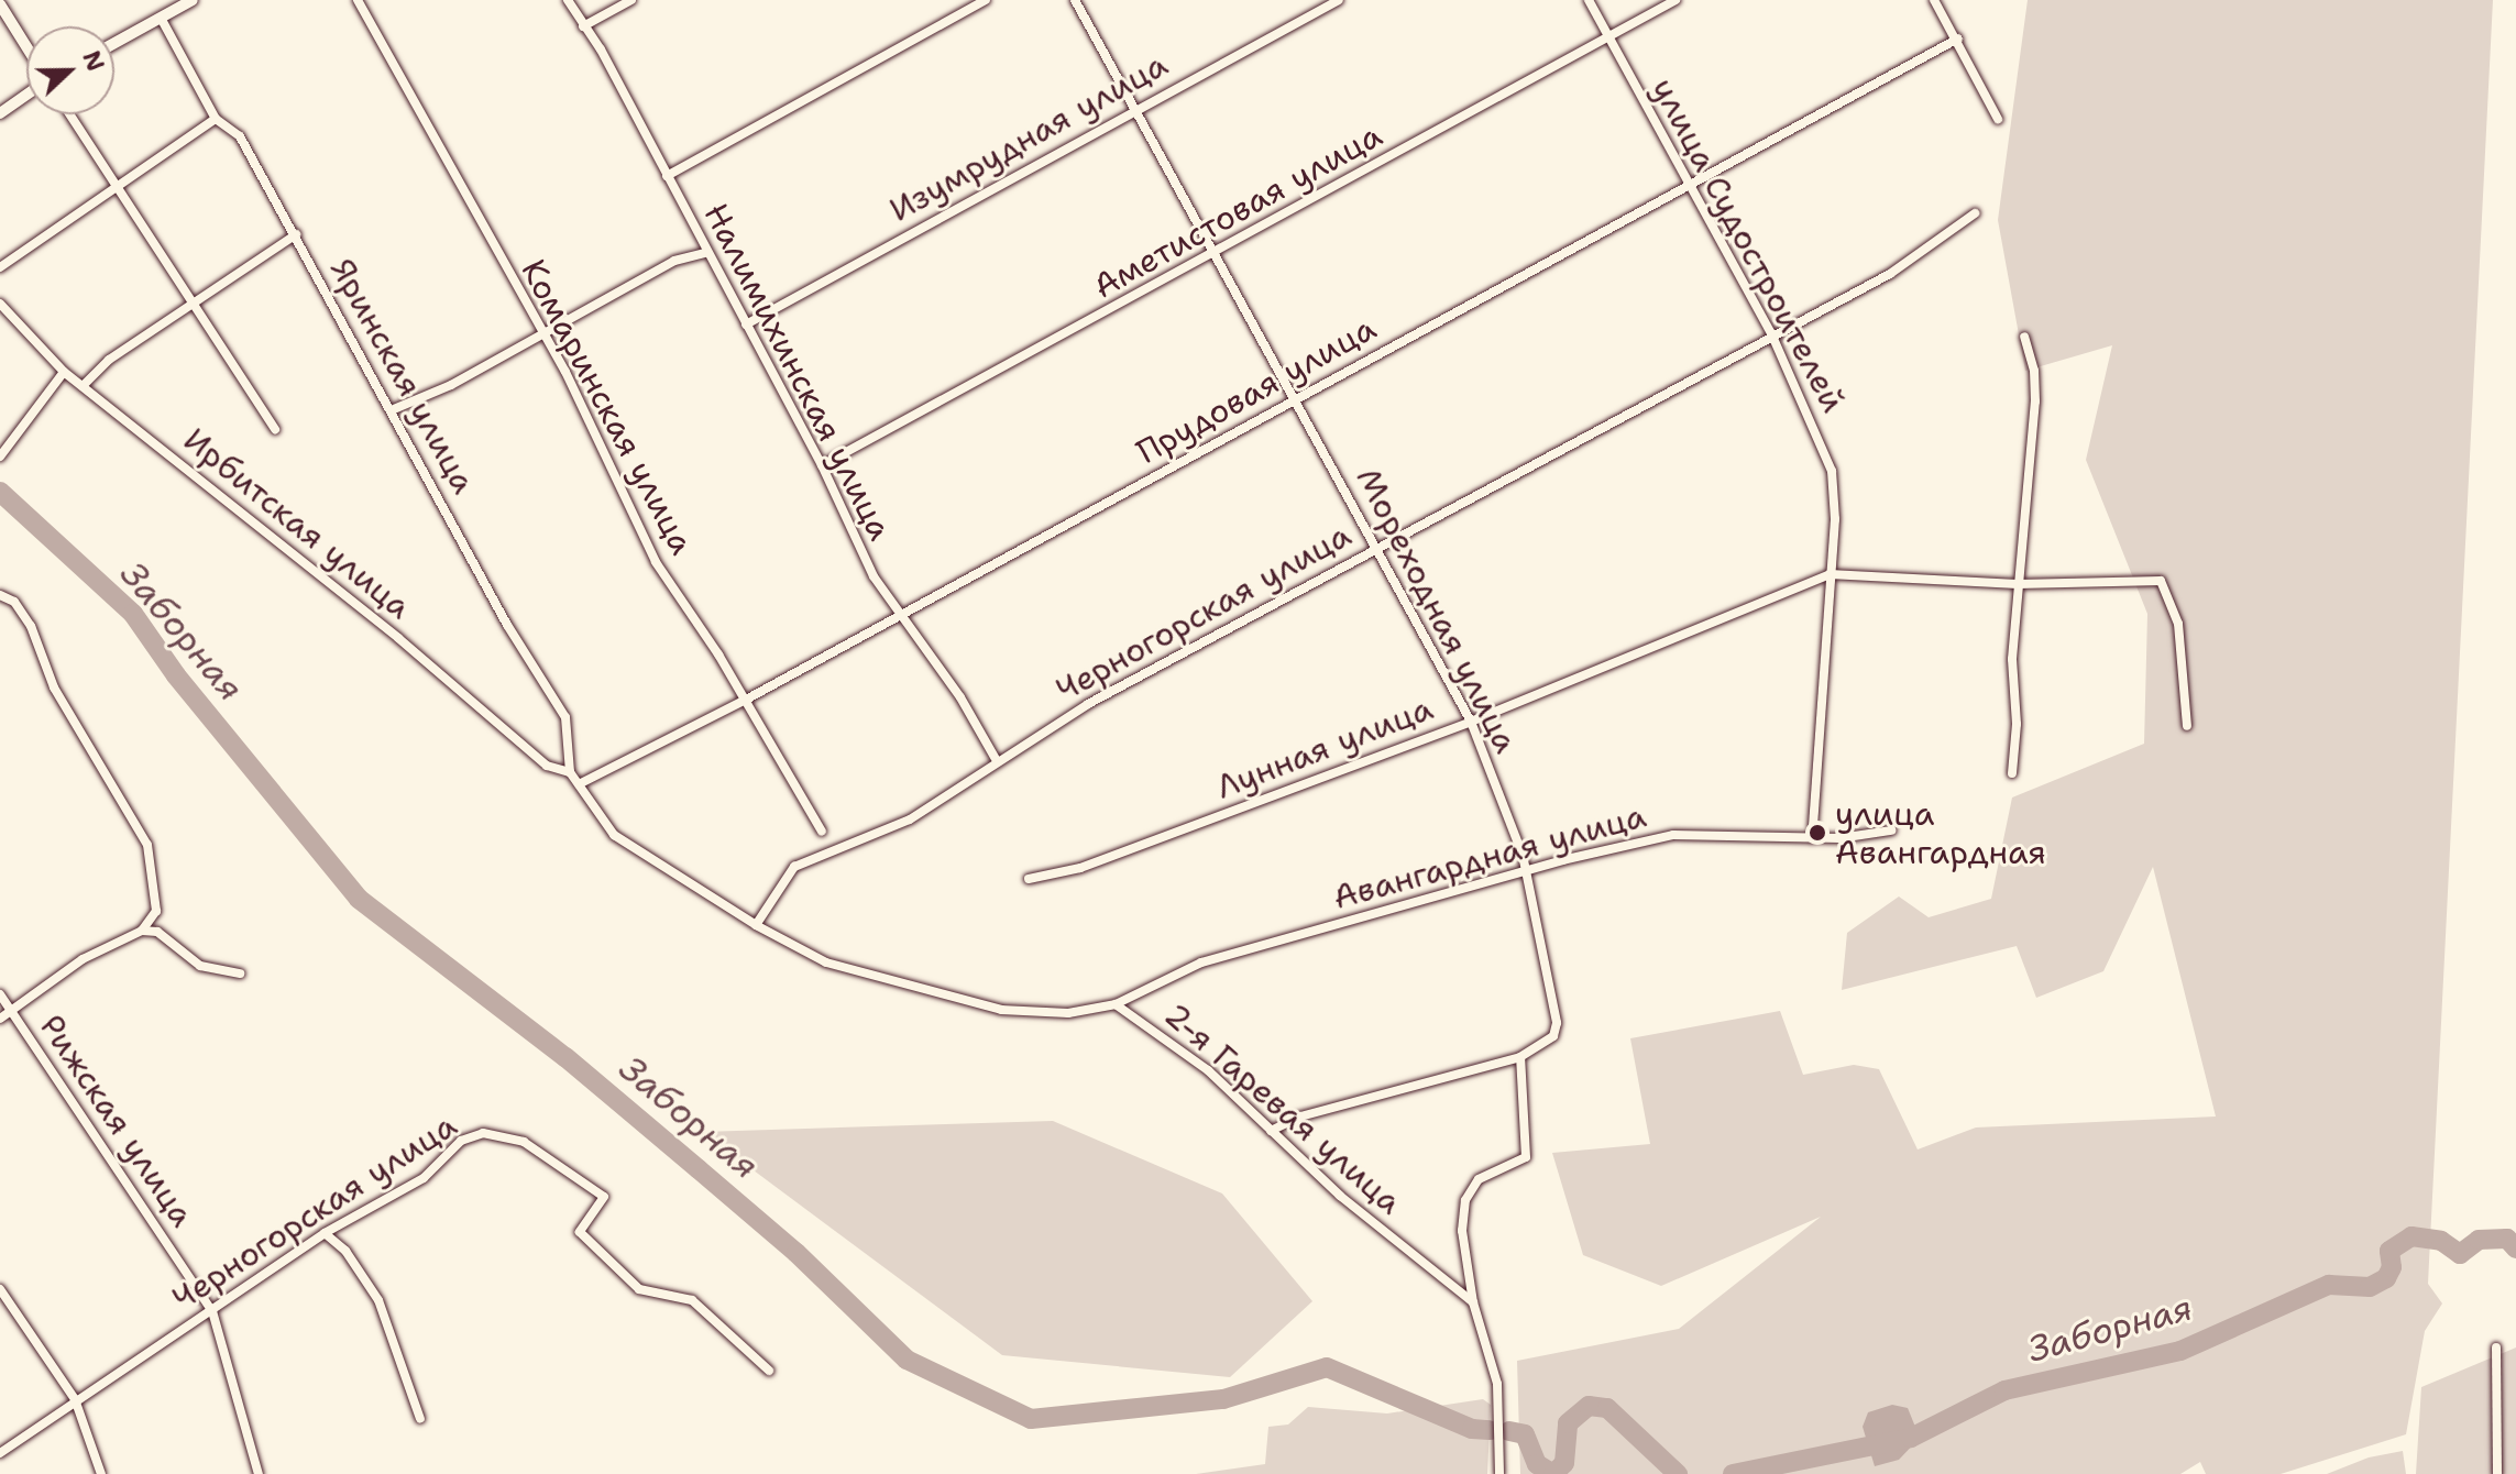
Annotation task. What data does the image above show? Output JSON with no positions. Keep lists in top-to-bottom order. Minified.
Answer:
{"streets":{"street":["Изумрудная улица","Аметистовая улица","улица Судостроителей","Налимихинская улица","Яринская улица","Прудовая улица","Комаринская улица","Ирбитская улица","Мореходная улица","Черногорская улица","Лунная улица","Авангардная улица","2-я Гаревая улица","Рижская улица"]},"crossings":[["Изумрудная улица","Налимихинская улица"],["Изумрудная улица","Мореходная улица"],["Аметистовая улица","улица Судостроителей"],["Аметистовая улица","Налимихинская улица"],["Аметистовая улица","Мореходная улица"],["улица Судостроителей","Прудовая улица"],["улица Судостроителей","Черногорская улица"],["улица Судостроителей","Лунная улица"],["улица Судостроителей","Авангардная улица"],["Налимихинская улица","Прудовая улица"],["Налимихинская улица","Черногорская улица"],["Яринская улица","Ирбитская улица"],["Яринская улица","2-я Гаревая улица"],["Прудовая улица","Комаринская улица"],["Прудовая улица","Мореходная улица"],["Прудовая улица","2-я Гаревая улица"],["Ирбитская улица","2-я Гаревая улица"],["Мореходная улица","Черногорская улица"],["Мореходная улица","Лунная улица"],["Мореходная улица","Авангардная улица"],["Черногорская улица","2-я Гаревая улица"],["Черногорская улица","Рижская улица"],["Авангардная улица","2-я Гаревая улица"]],"water":["Заборная"],"places":["улица Авангардная"],"north":"right"}
